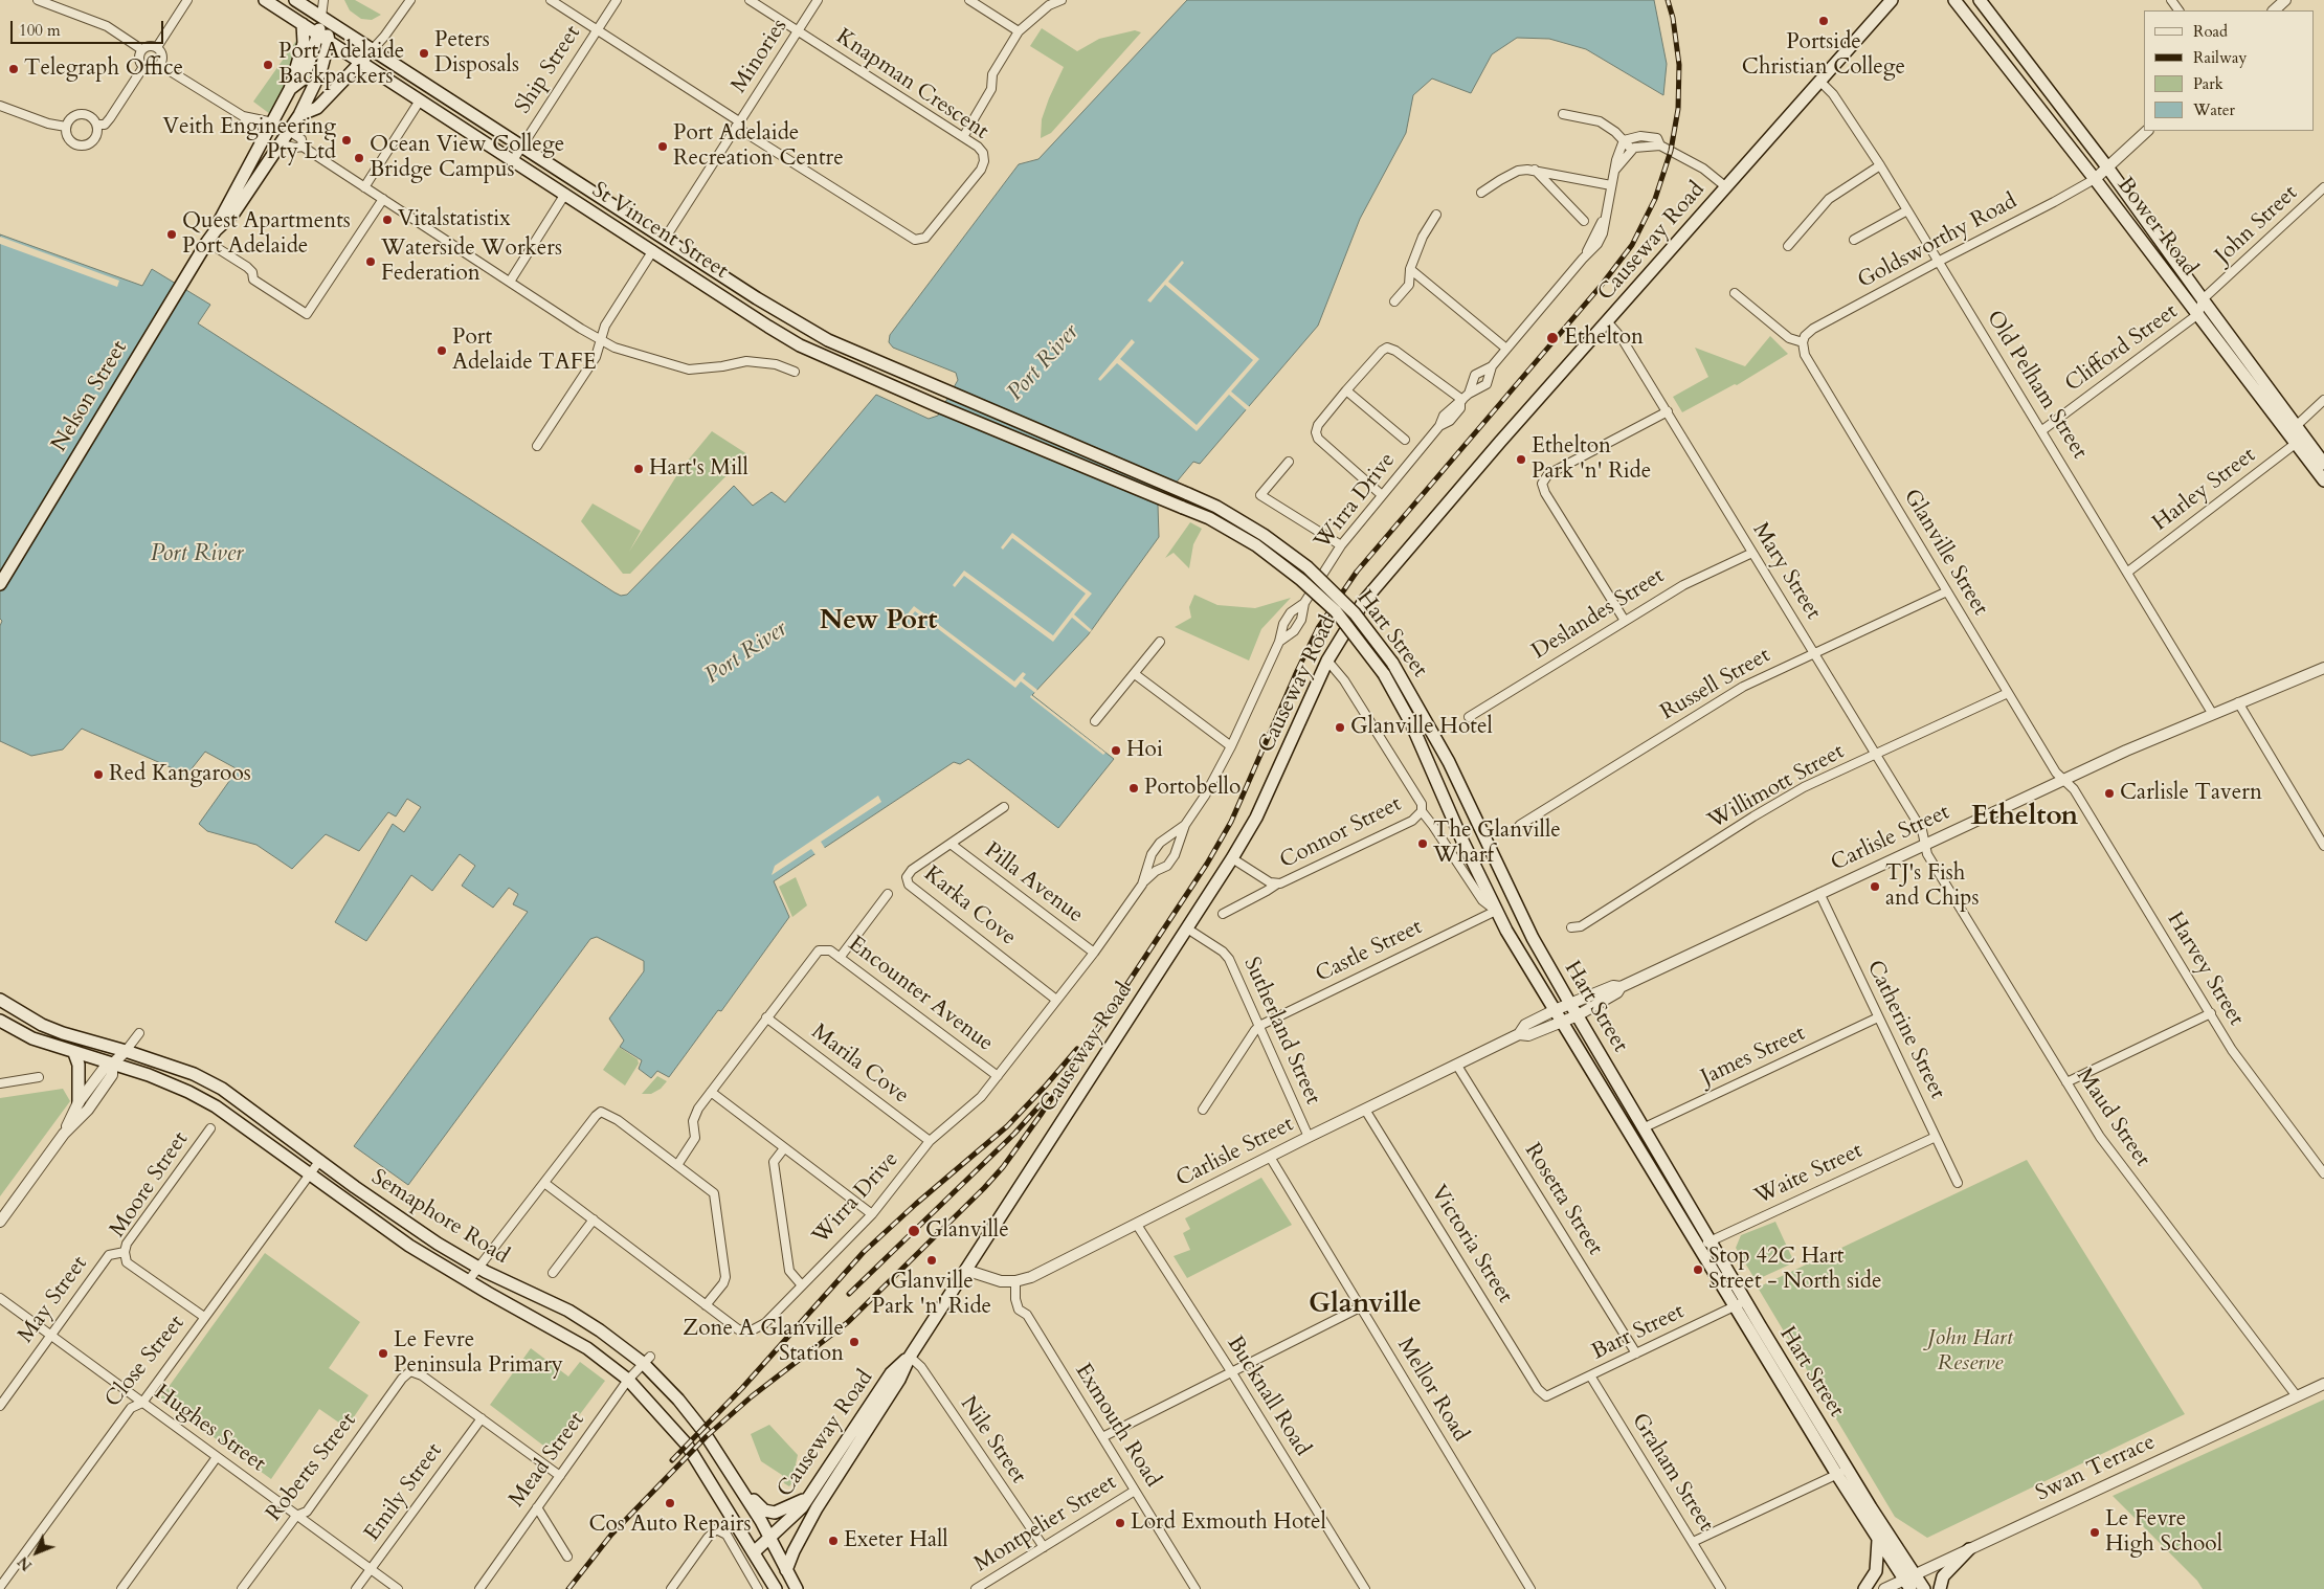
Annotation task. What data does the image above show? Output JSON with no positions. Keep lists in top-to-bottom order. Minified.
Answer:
{"streets":{"main road":["Bower Road","St Vincent Street","Causeway Road","Nelson Street","Hart Street","Semaphore Road"],"street":["Minories","Ship Street","Knapman Crescent","John Street","Goldsworthy Road","Clifford Street","Old Pelham Street","Harley Street","Wirra Drive","Glanville Street","Mary Street","Deslandes Street","Russell Street","Willimott Street","Connor Street","Carlisle Street","Pilla Avenue","Karka Cove","Castle Street","Harvey Street","Encounter Avenue","Catherine Street","Sutherland Street","James Street","Marila Cove","Maud Street","Waite Street","Moore Street","Rosetta Street","Victoria Street","May Street","Barr Street","Close Street","Mellor Road","Bucknall Road","Exmouth Road","Hughes Street","Nile Street","Mead Street","Roberts Street","Swan Terrace","Graham Street","Emily Street","Montpelier Street"]},"crossings":[["Minories","Knapman Crescent"],["Minories","St Vincent Street"],["Ship Street","St Vincent Street"],["John Street","Bower Road"],["Bower Road","Goldsworthy Road"],["Bower Road","Clifford Street"],["Bower Road","Harley Street"],["St Vincent Street","Nelson Street"],["St Vincent Street","Hart Street"],["Causeway Road","Old Pelham Street"],["Causeway Road","Mary Street"],["Causeway Road","Hart Street"],["Causeway Road","Connor Street"],["Causeway Road","Carlisle Street"],["Causeway Road","Sutherland Street"],["Causeway Road","Semaphore Road"],["Causeway Road","Nile Street"],["Goldsworthy Road","Old Pelham Street"],["Goldsworthy Road","Glanville Street"],["Clifford Street","Old Pelham Street"],["Old Pelham Street","Harley Street"],["Old Pelham Street","Carlisle Street"],["Wirra Drive","Pilla Avenue"],["Wirra Drive","Karka Cove"],["Wirra Drive","Encounter Avenue"],["Wirra Drive","Marila Cove"],["Glanville Street","Russell Street"],["Glanville Street","Willimott Street"],["Glanville Street","Carlisle Street"],["Glanville Street","Harvey Street"],["Mary Street","Deslandes Street"],["Mary Street","Russell Street"],["Mary Street","Willimott Street"],["Mary Street","Carlisle Street"],["Mary Street","Maud Street"],["Hart Street","Connor Street"],["Hart Street","Carlisle Street"],["Hart Street","Castle Street"],["Hart Street","James Street"],["Hart Street","Waite Street"],["Hart Street","Barr Street"],["Hart Street","Swan Terrace"],["Carlisle Street","Harvey Street"],["Carlisle Street","Catherine Street"],["Carlisle Street","Sutherland Street"],["Carlisle Street","Maud Street"],["Carlisle Street","Rosetta Street"],["Carlisle Street","Victoria Street"],["Carlisle Street","Mellor Road"],["Carlisle Street","Bucknall Road"],["Carlisle Street","Exmouth Road"],["Pilla Avenue","Karka Cove"],["Castle Street","Sutherland Street"],["Encounter Avenue","Marila Cove"],["Catherine Street","James Street"],["Catherine Street","Waite Street"],["Maud Street","Swan Terrace"],["Moore Street","May Street"],["Moore Street","Close Street"],["Rosetta Street","Barr Street"],["Semaphore Road","Close Street"],["Semaphore Road","Mead Street"],["Victoria Street","Barr Street"],["May Street","Hughes Street"],["Barr Street","Graham Street"],["Close Street","Hughes Street"],["Exmouth Road","Montpelier Street"],["Hughes Street","Roberts Street"],["Hughes Street","Emily Street"],["Nile Street","Montpelier Street"],["Roberts Street","Emily Street"]],"districts":["New Port","Ethelton","Glanville"],"water":["Port River"],"parks":["John Hart Reserve"],"places":["Portside Christian College","Peters Disposals","Port Adelaide Backpackers","Telegraph Office","Veith Engineering Pty Ltd","Port Adelaide Recreation Centre","Ocean View College Bridge Campus","Vitalstatistix","Quest Apartments Port Adelaide","Waterside Workers Federation","Ethelton","Port Adelaide TAFE","Ethelton Park 'n' Ride","Hart's Mill","Glanville Hotel","Hoi","Red Kangaroos","Portobello","Carlisle Tavern","The Glanville Wharf","TJ's Fish and Chips","Glanville","Glanville Park 'n' Ride","Stop 42C Hart Street - North side","Zone A Glanville Station","Le Fevre Peninsula Primary","Cos Auto Repairs","Lord Exmouth Hotel","Le Fevre High School","Exeter Hall"],"legend":["Road","Railway","Park","Water"],"scale_bar":"100 m","north":"bottom left"}
